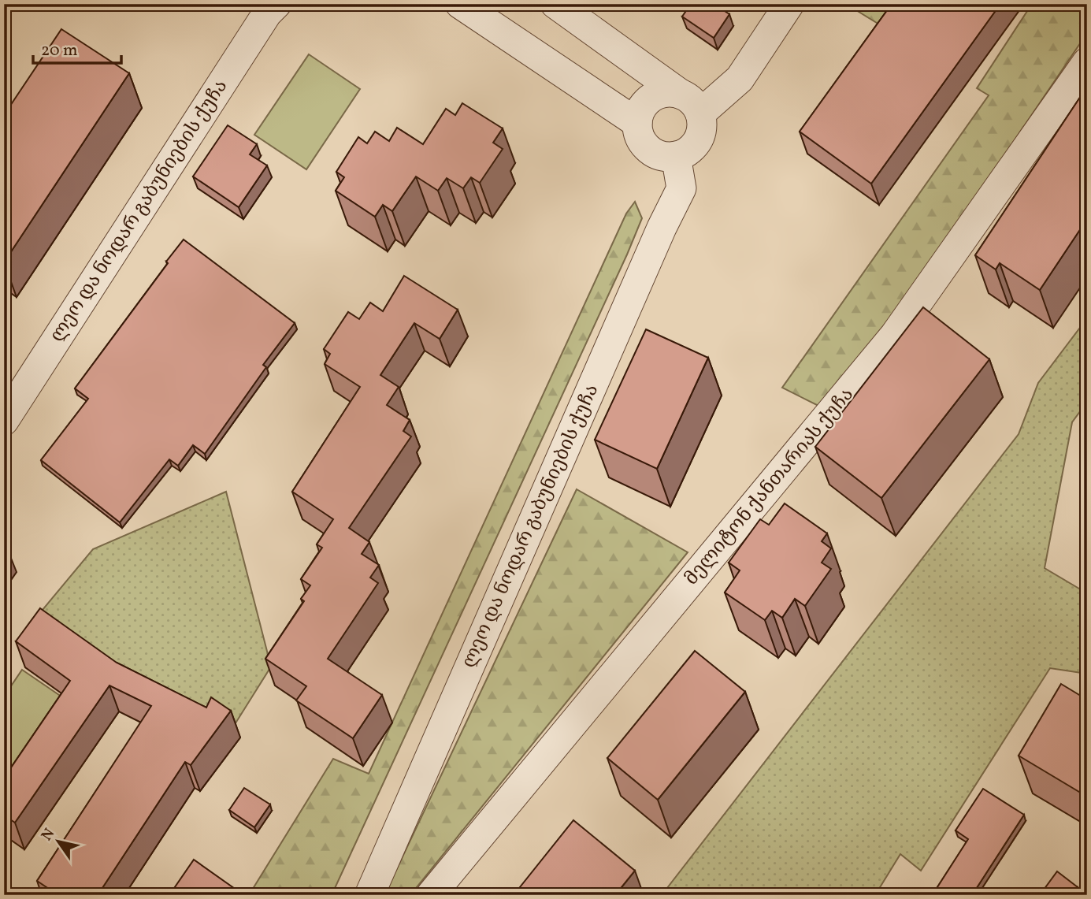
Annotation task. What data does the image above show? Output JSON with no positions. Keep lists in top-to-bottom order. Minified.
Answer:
{"streets":{"street":["ლეო და ნოდარ გაბუნიების ქუჩა","მელიტონ ქანთარიას ქუჩა"]},"scale_bar":"20 m","north":"top left"}
